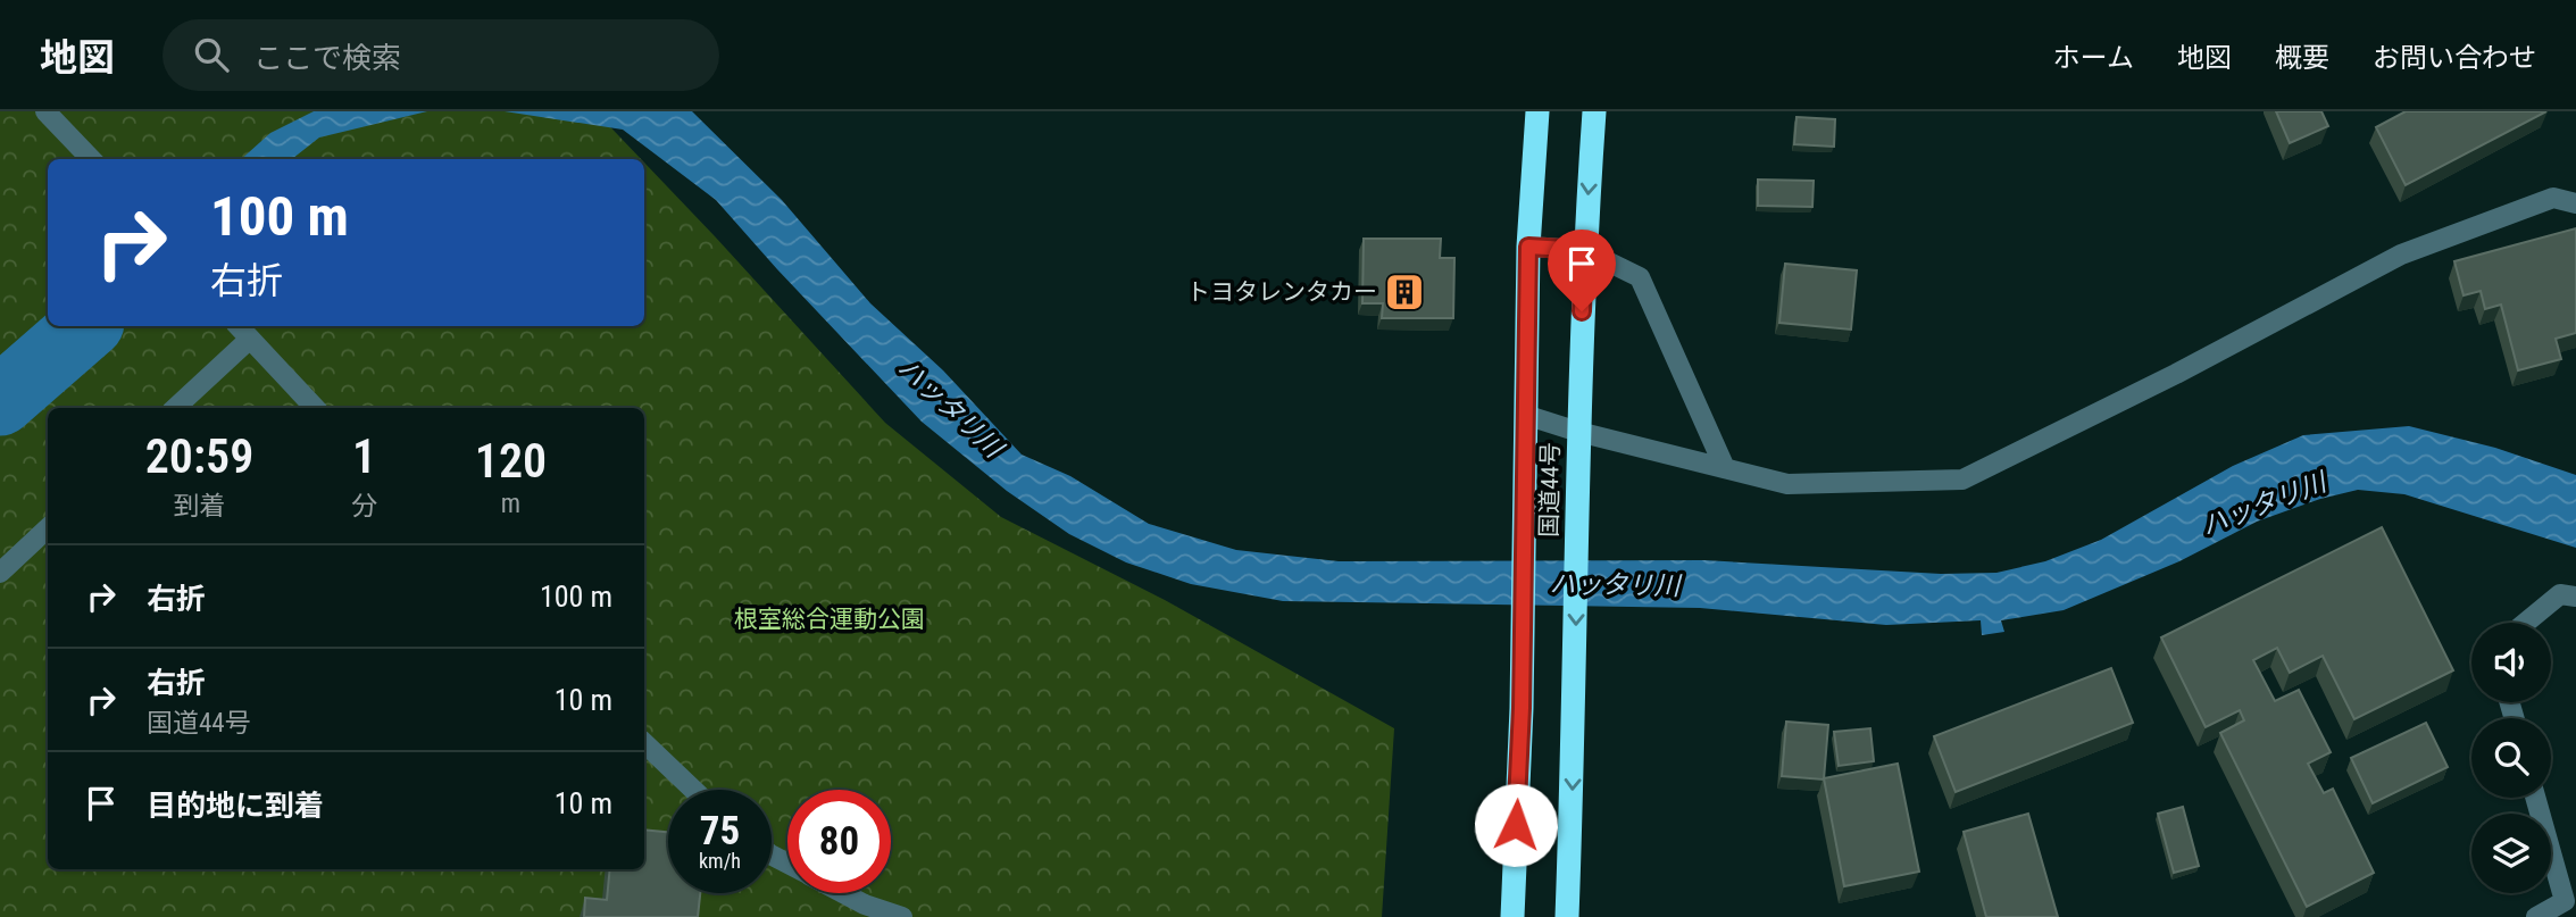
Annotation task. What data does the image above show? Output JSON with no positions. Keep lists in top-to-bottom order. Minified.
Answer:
{"streets":{"highway":["国道44号"]},"water":["ハッタリ川"],"parks":["根室総合運動公園"],"places":{"building":["トヨタレンタカー"]},"page":{"header":"地図","search":"ここで検索","nav":["ホーム","地図","概要","お問い合わせ"],"turn":["100 m","右折"],"eta":["20:59","到着","1","分","120","m"],"list":[{"name":"右折","value":"100 m"},{"name":"右折","note":"国道44号","value":"10 m"},{"name":"目的地に到着","value":"10 m"}],"speed":"75 km/h","limit":"80"}}
